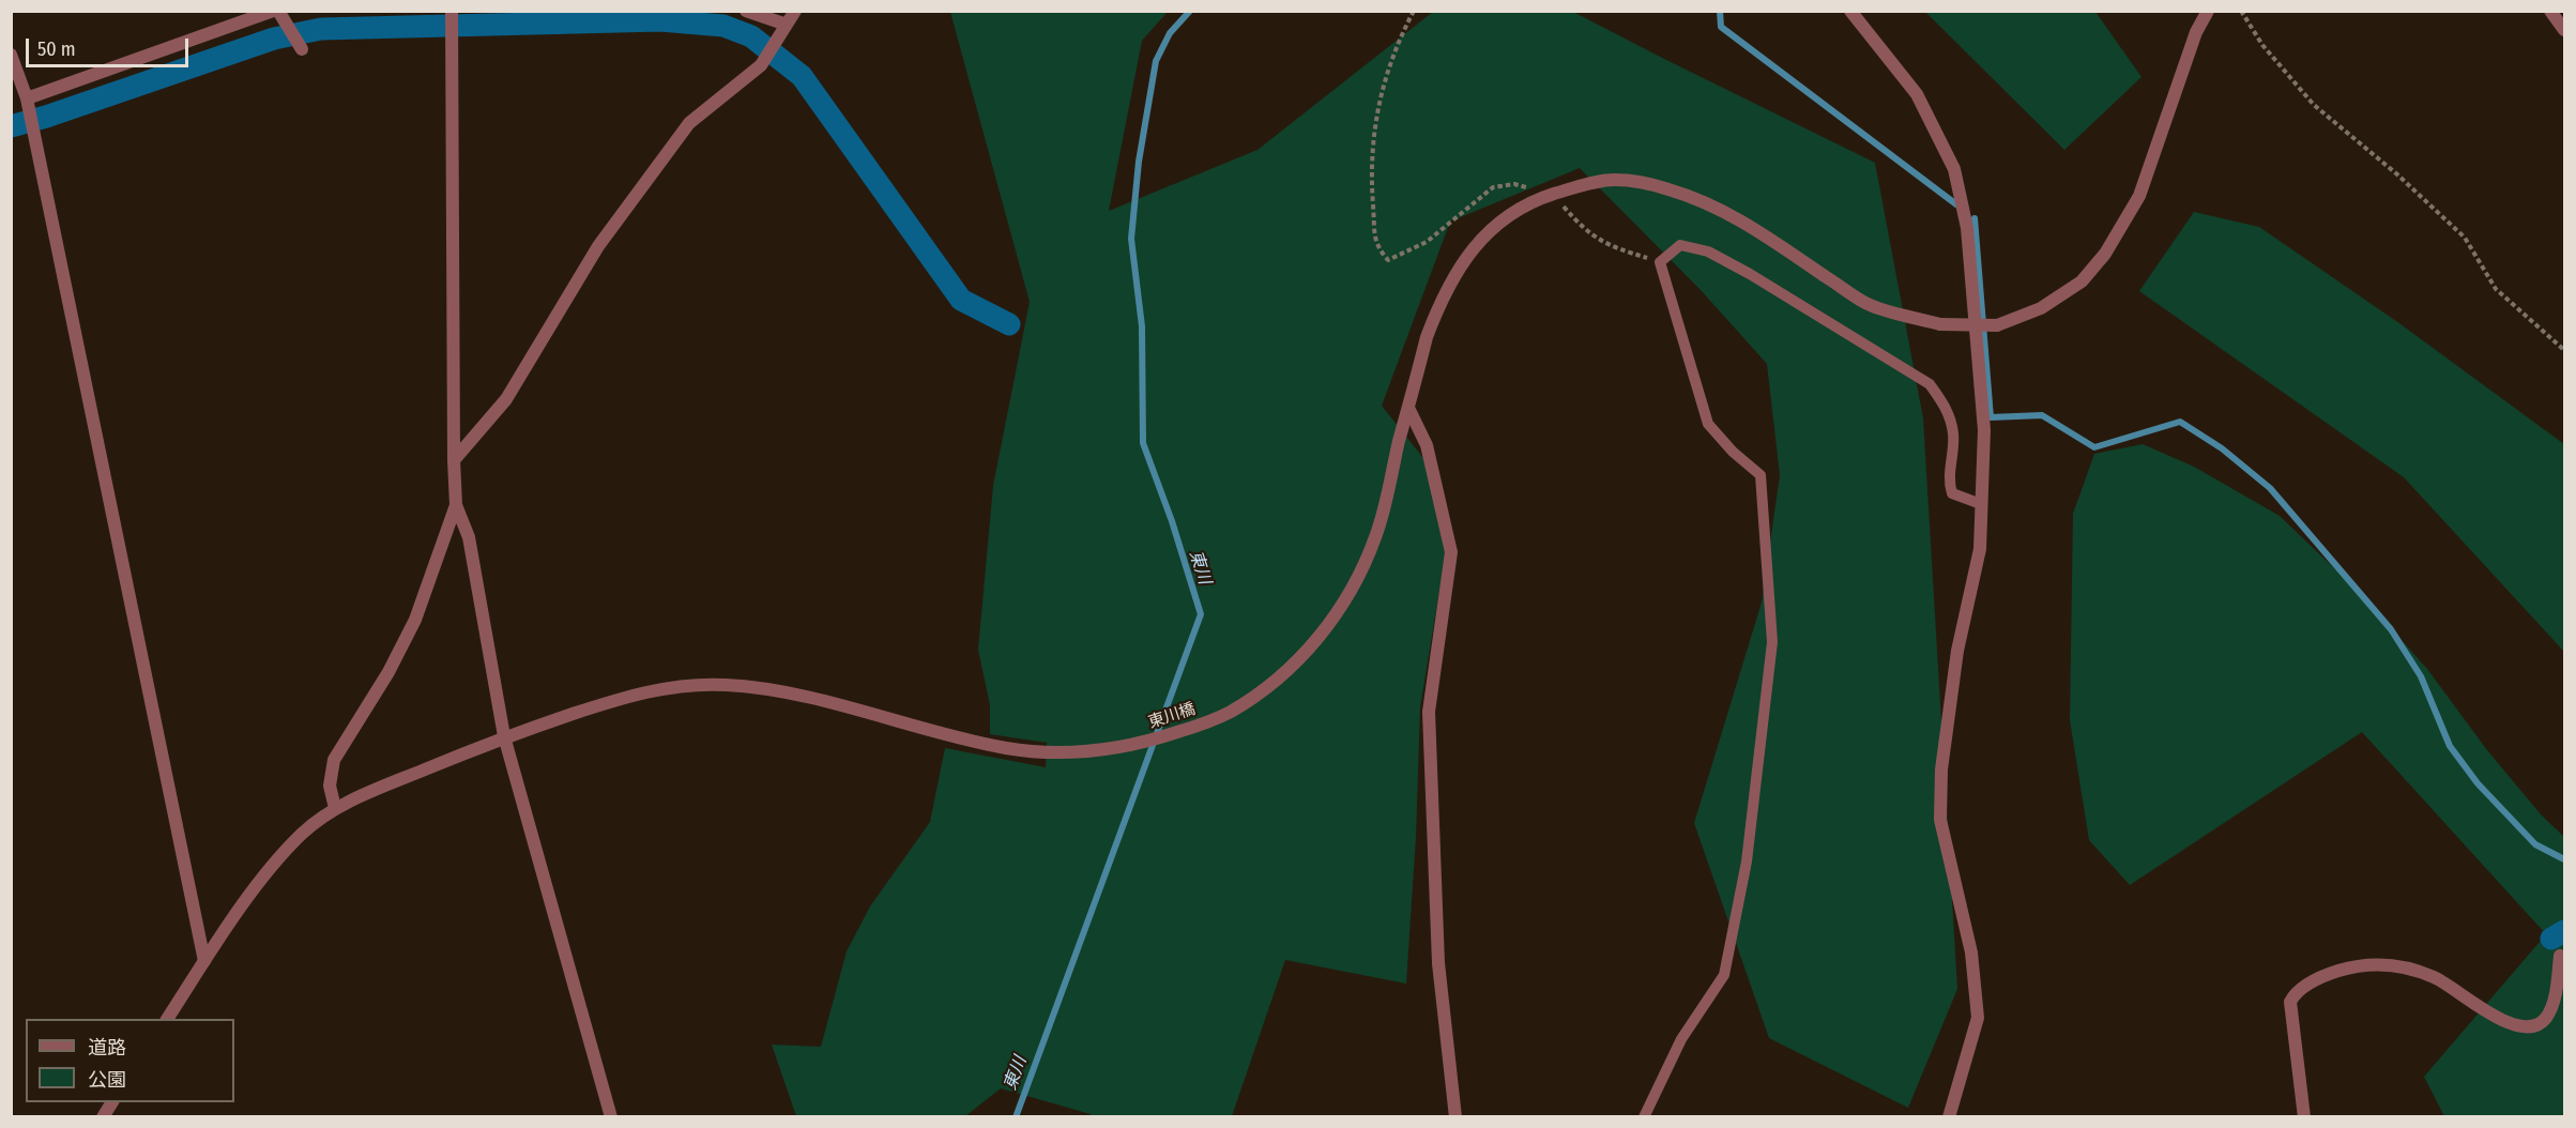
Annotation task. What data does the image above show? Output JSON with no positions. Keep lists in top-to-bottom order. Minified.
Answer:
{"streets":{"street":["東川橋"]},"water":["東川"],"legend":["道路","公園"],"scale_bar":"50 m"}
